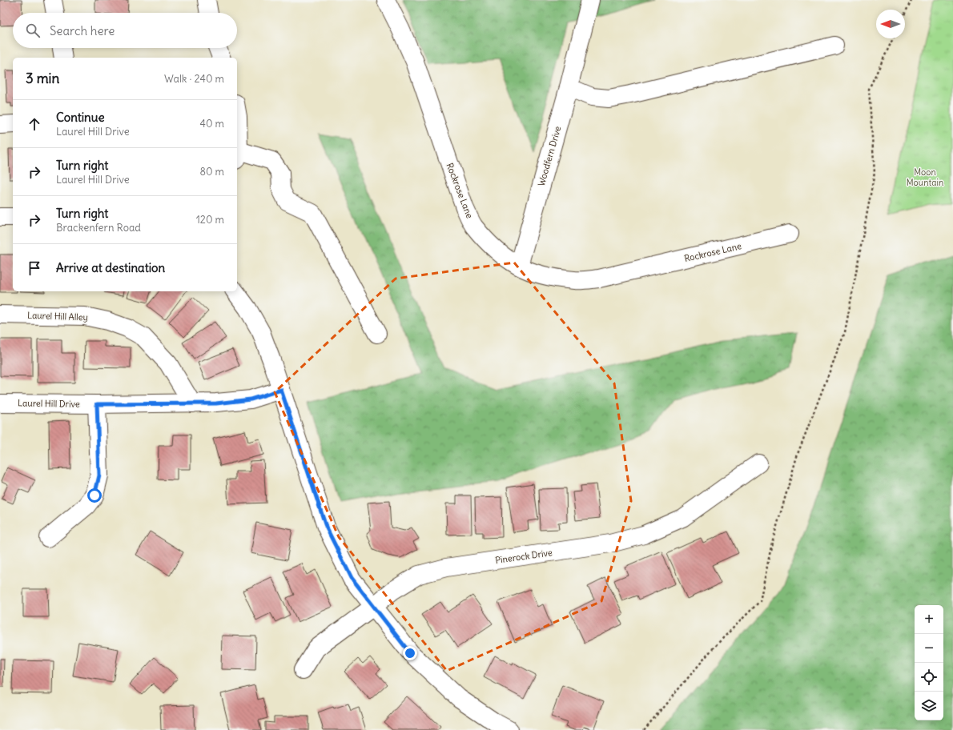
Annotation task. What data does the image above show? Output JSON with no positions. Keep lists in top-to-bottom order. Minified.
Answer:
{"streets":{"street":["Woodfern Drive","Rockrose Lane","Laurel Hill Alley","Laurel Hill Drive","Pinerock Drive"]},"crossings":[["Woodfern Drive","Rockrose Lane"],["Laurel Hill Alley","Laurel Hill Drive"]],"parks":["Moon Mountain"],"north":"left","page":{"search":"Search here","heading":["3 min","Walk · 240 m"],"list":[["Continue","Laurel Hill Drive","40 m"],["Turn right","Laurel Hill Drive","80 m"],["Turn right","Brackenfern Road","120 m"],"Arrive at destination"],"map_buttons":["+","−"]}}
